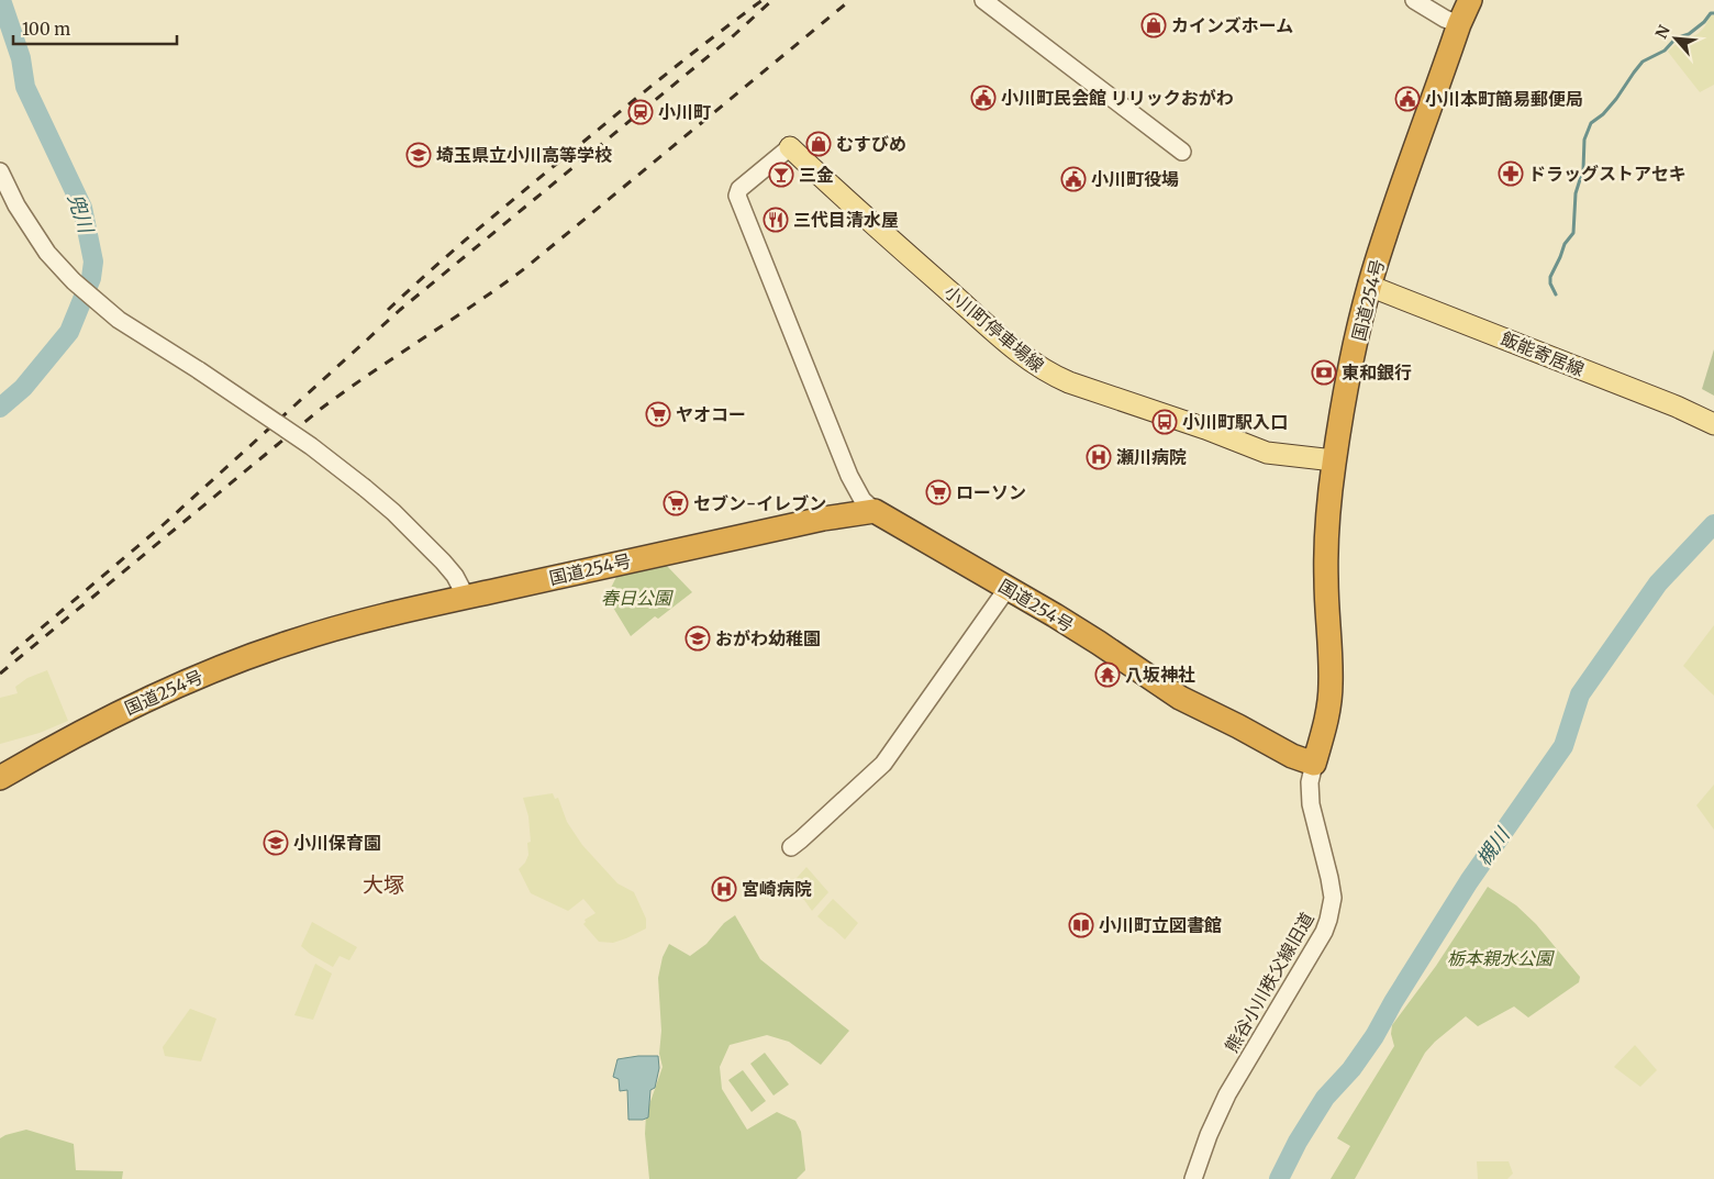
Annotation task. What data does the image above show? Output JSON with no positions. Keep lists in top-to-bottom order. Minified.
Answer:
{"streets":{"highway":["国道254号"],"main road":["小川町停車場線","飯能寄居線"],"street":["熊谷小川秩父線旧道"]},"crossings":[["国道254号","小川町停車場線"],["国道254号","飯能寄居線"],["国道254号","熊谷小川秩父線旧道"]],"districts":["大塚"],"water":["兜川","槻川"],"parks":["春日公園","栃本親水公園"],"places":{"shop":["カインズホーム","むすびめ"],"public building":["小川町民会館 リリックおがわ","小川本町簡易郵便局","小川町役場"],"station":["小川町"],"school or university":["埼玉県立小川高等学校","おがわ幼稚園","小川保育園"],"pharmacy":["ドラッグストアセキ"],"bar":["三金"],"restaurant":["三代目清水屋"],"bank":["東和銀行"],"supermarket":["ヤオコー","ローソン","セブン-イレブン"],"bus stop":["小川町駅入口"],"hospital":["瀬川病院","宮崎病院"],"temple":["八坂神社"],"library":["小川町立図書館"]},"scale_bar":"100 m","north":"top left"}
